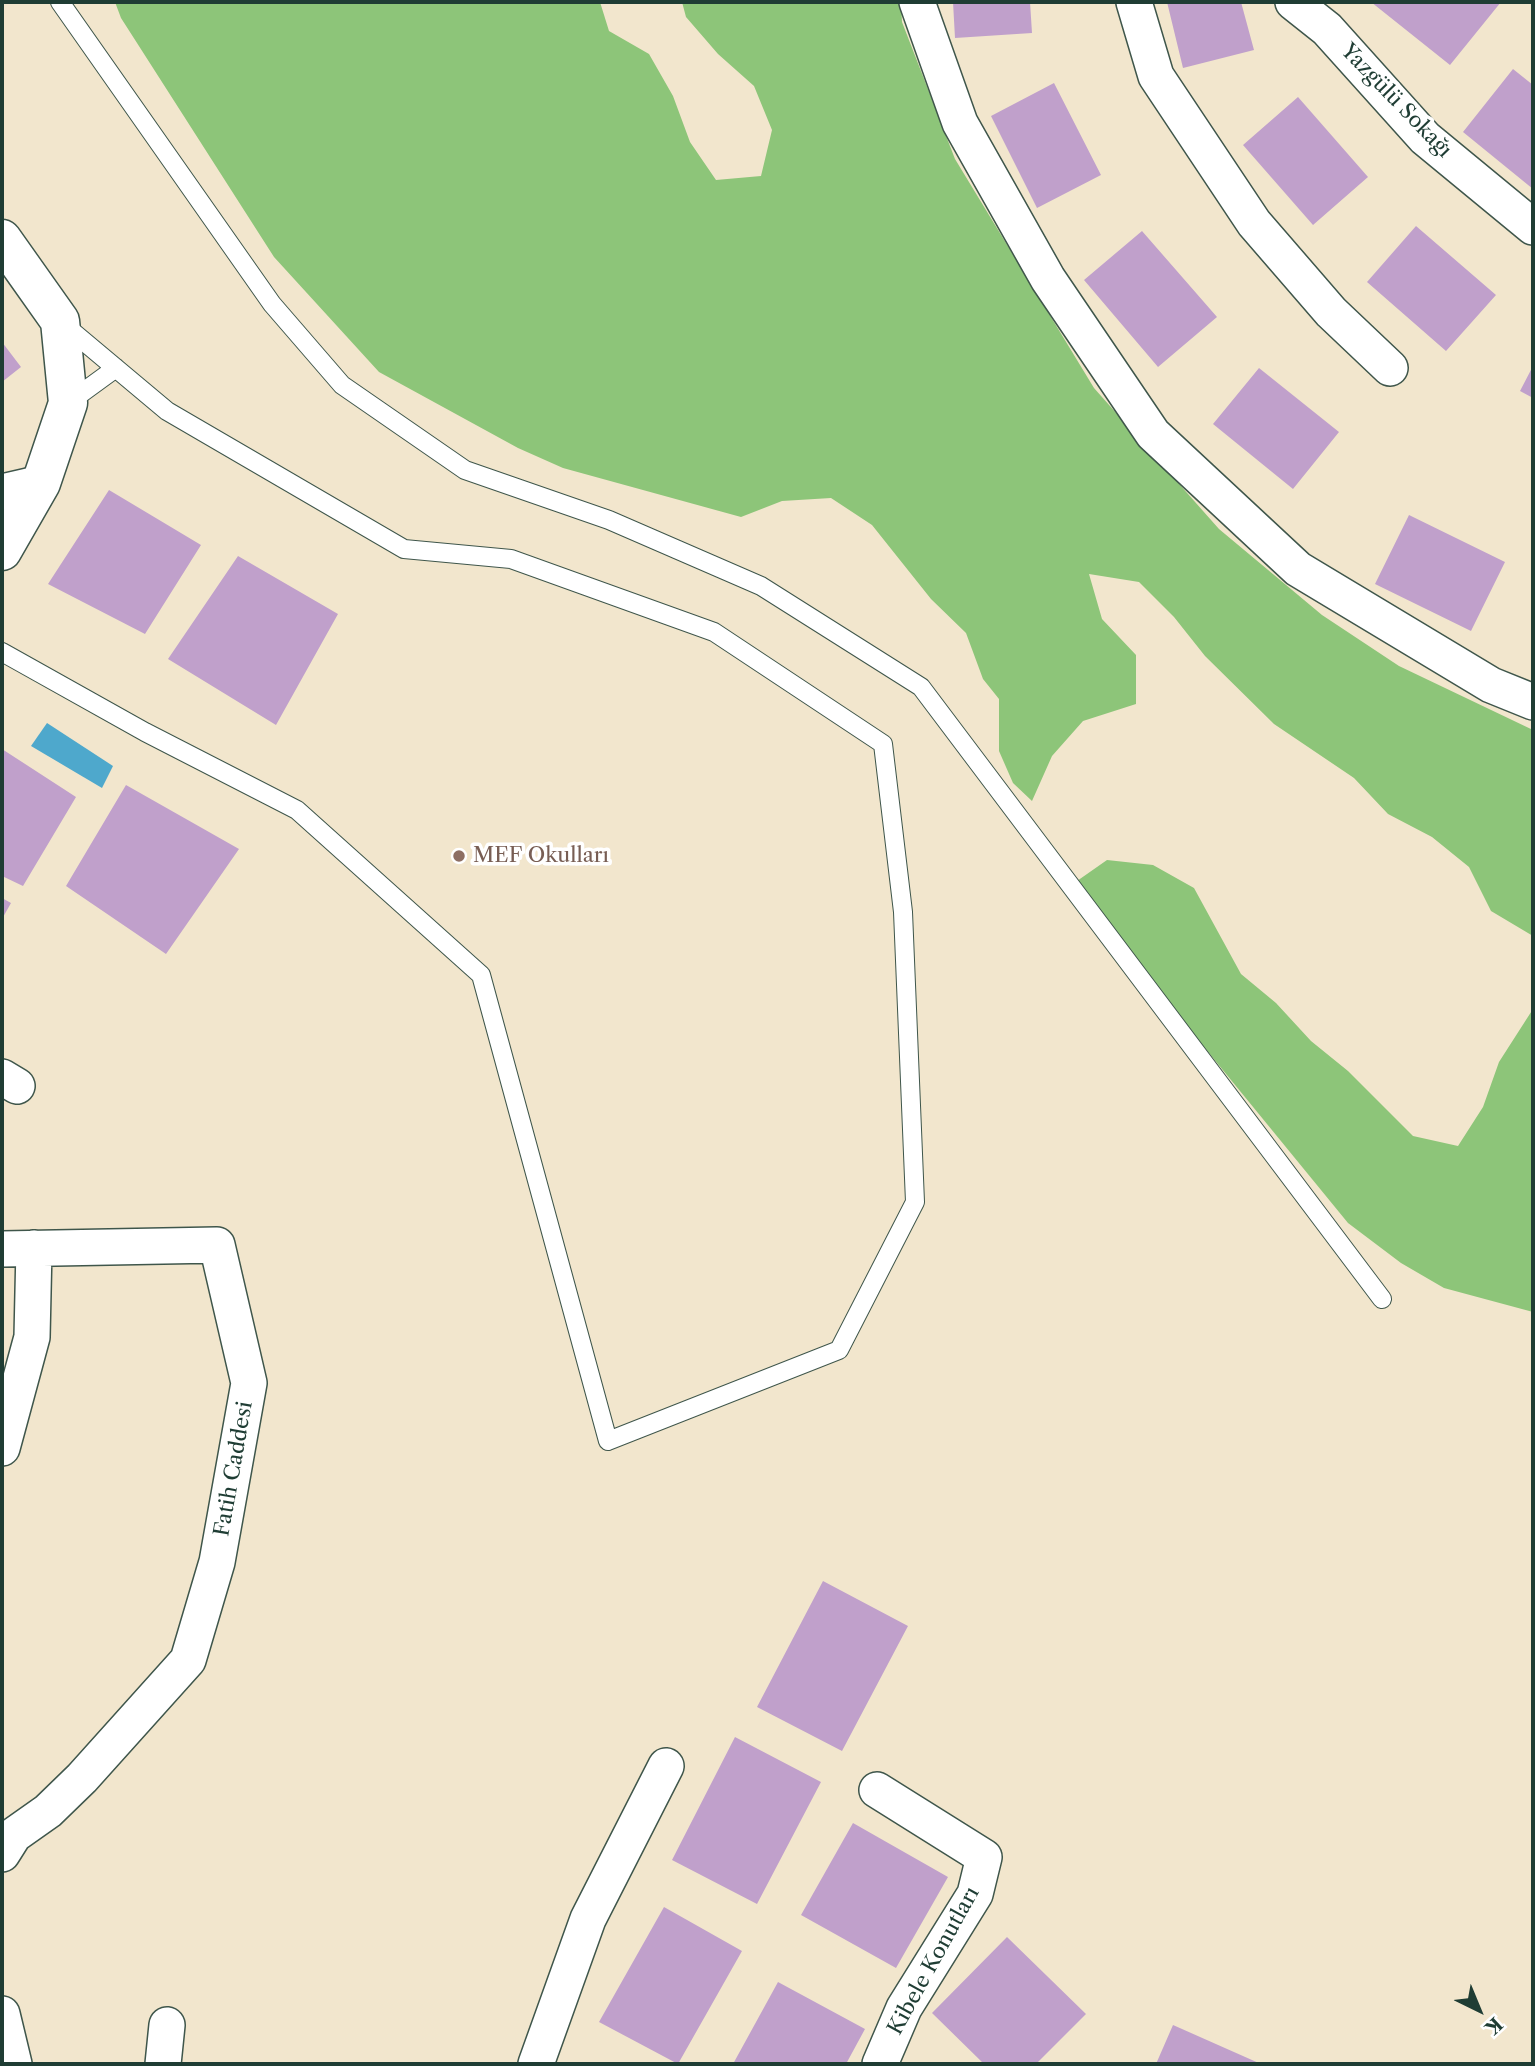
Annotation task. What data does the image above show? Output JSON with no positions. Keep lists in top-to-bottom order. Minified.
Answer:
{"streets":{"street":["Yazgülü Sokağı","Fatih Caddesi","Kibele Konutları"]},"places":["MEF Okulları"],"north":"bottom right"}
